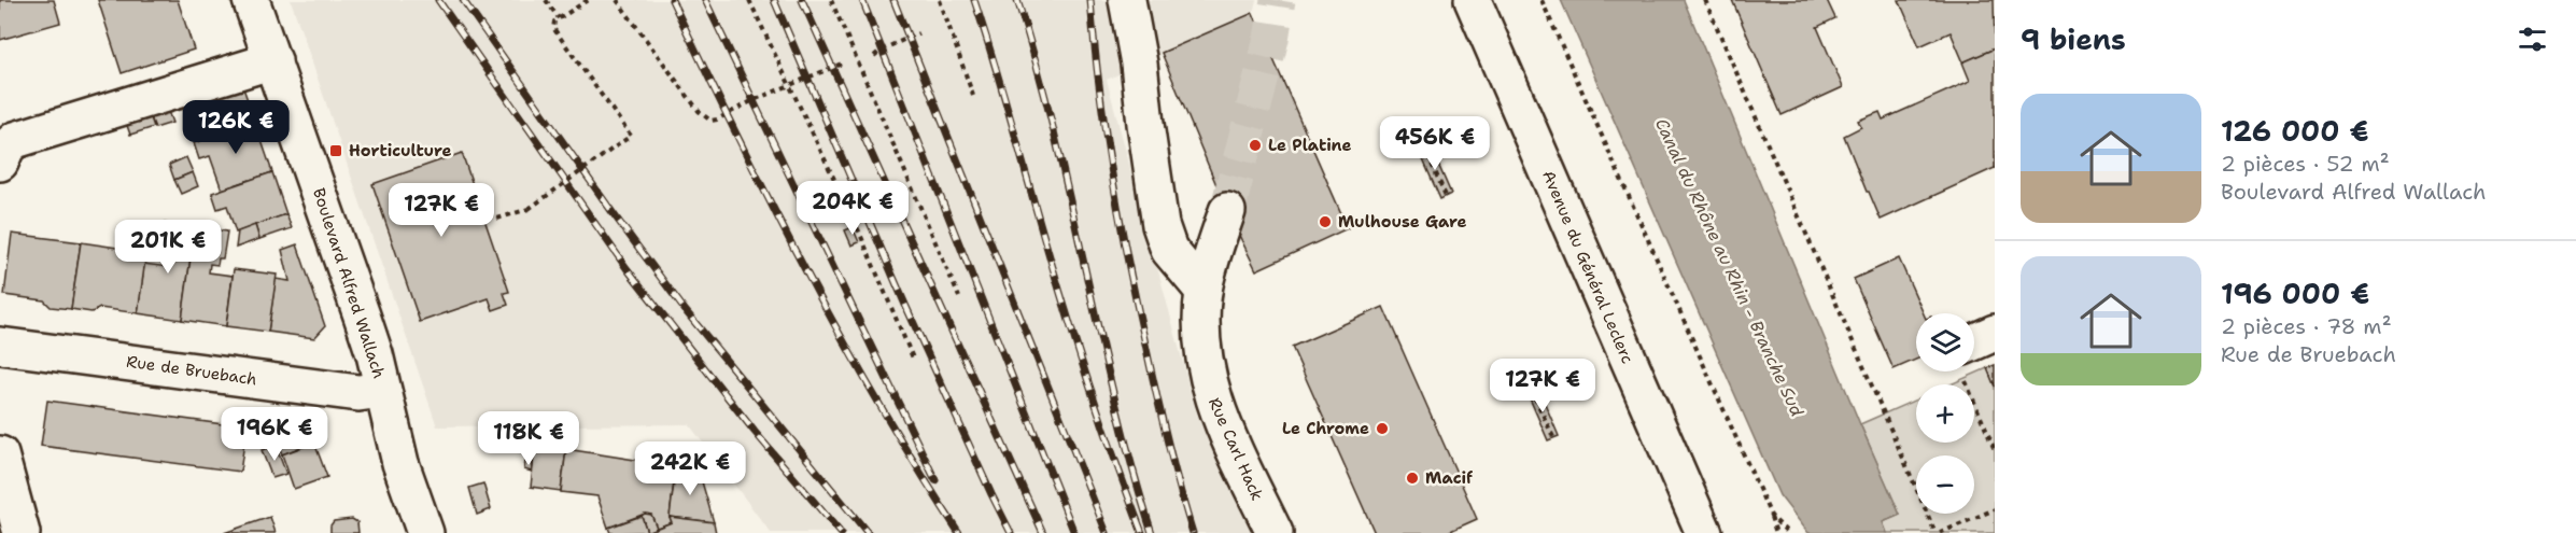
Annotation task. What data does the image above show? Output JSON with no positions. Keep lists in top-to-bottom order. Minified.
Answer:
{"streets":{"street":["Avenue du Général Leclerc","Boulevard Alfred Wallach","Rue de Bruebach","Rue Carl Hack"]},"crossings":[["Boulevard Alfred Wallach","Rue de Bruebach"]],"water":["Canal du Rhône au Rhin - Branche Sud"],"places":{"other":["Le Platine","Mulhouse Gare","Le Chrome","Macif"],"transit":["Horticulture"]},"page":{"heading":"9 biens","list":[{"name":"126 000 €","note":"2 pièces · 52 m² · Boulevard Alfred Wallach"},{"name":"196 000 €","note":"2 pièces · 78 m² · Rue de Bruebach"}],"price":["126K €","456K €","204K €","127K €","201K €","127K €","196K €","118K €","242K €"],"map_buttons":["+","−"]}}
